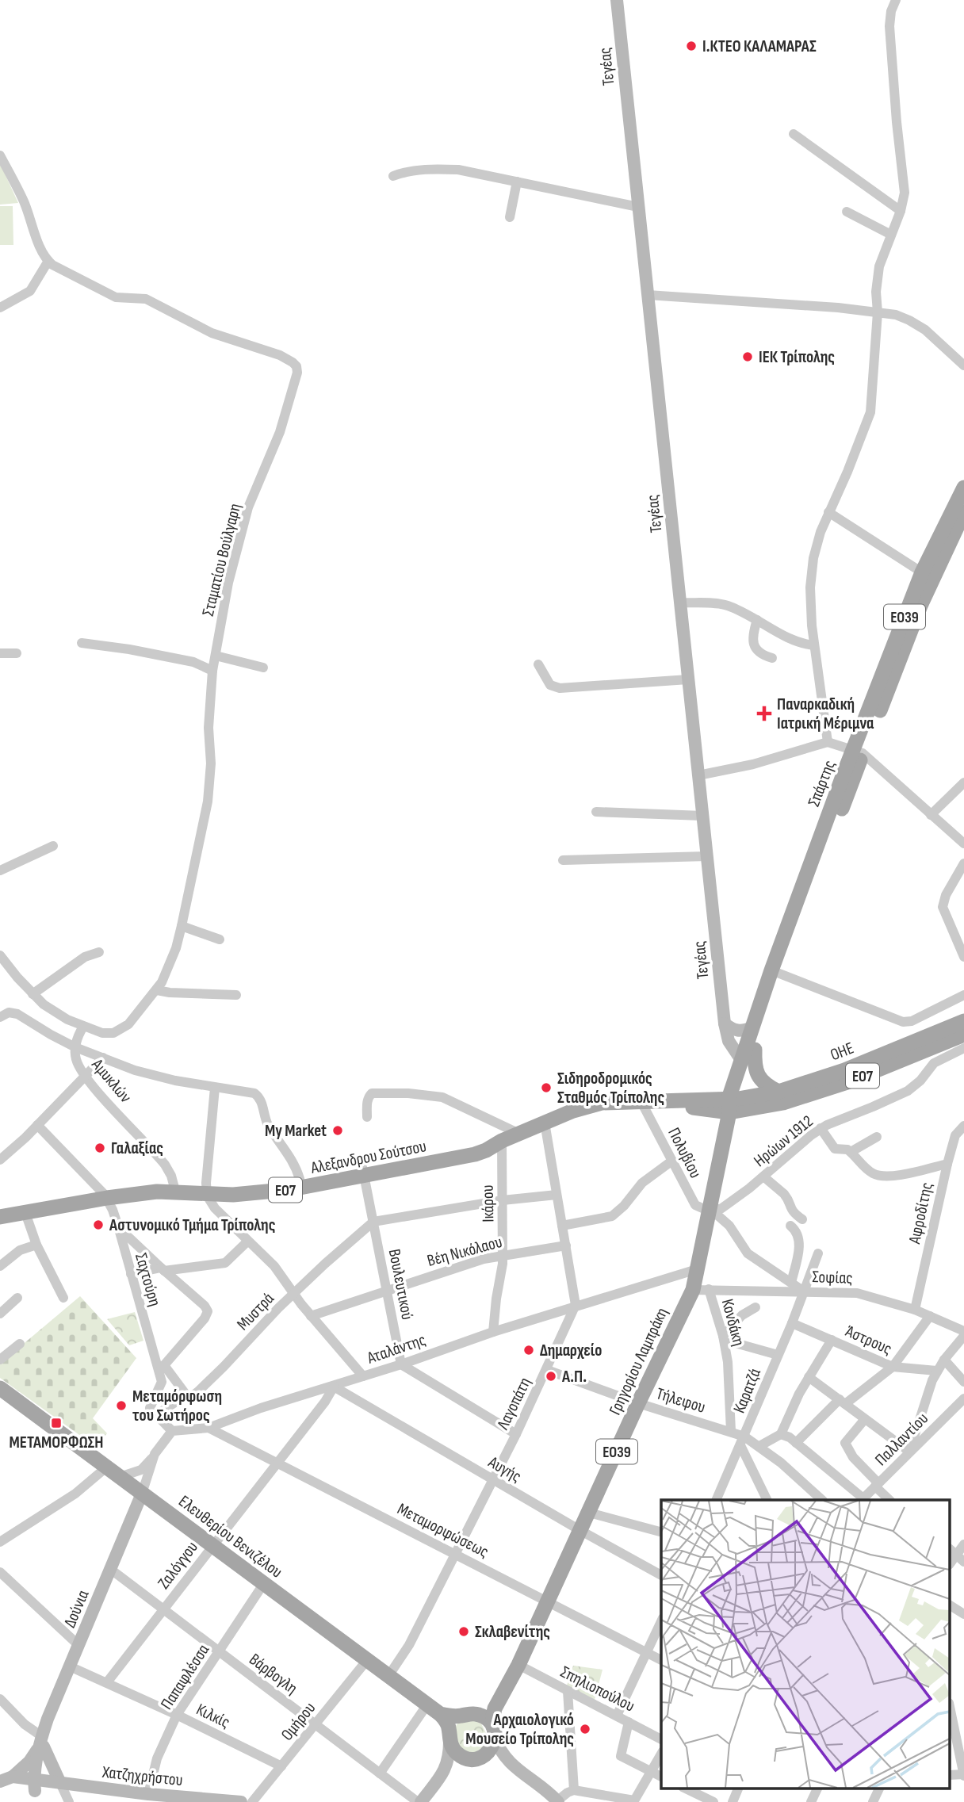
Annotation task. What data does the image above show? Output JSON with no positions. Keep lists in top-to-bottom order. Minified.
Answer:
{"streets":{"main road":["Τεγέας","ΕΟ39","Σπάρτης","ΟΗΕ","ΕΟ7","Αλεξανδρου Σούτσου","Γρηγορίου Λαμπράκη","Ελευθερίου Βενιζέλου","Δούνια","Χατζηχρήστου"],"street":["Σταματίου Βούλγαρη","Αμυκλών","Ηρώων 1912","Πολυβίου","Ικάρου","Αφροδίτης","Βέη Νικόλαου","Σοφίας","Σαχτούρη","Βουλευτικού","Μυστρά","Κονδάκη","Άστρους","Αταλάντης","Καρατζά","Τήλεφου","Λαγοπάτη","Παλλαντίου","Αυγής","Μεταμορφώσεως","Ζαλόγγου","Βάρβογλη","Παπαφλέσσα","Σπηλιοπούλου","Κιλκίς","Ομήρου"]},"crossings":[["Τεγέας","Σπάρτης"],["Σπάρτης","ΟΗΕ"],["Σπάρτης","Αλεξανδρου Σούτσου"],["Σπάρτης","Γρηγορίου Λαμπράκη"],["ΟΗΕ","Αλεξανδρου Σούτσου"],["ΟΗΕ","Γρηγορίου Λαμπράκη"],["Αμυκλών","Αλεξανδρου Σούτσου"],["Ηρώων 1912","Πολυβίου"],["Ηρώων 1912","Γρηγορίου Λαμπράκη"],["Πολυβίου","Αλεξανδρου Σούτσου"],["Πολυβίου","Γρηγορίου Λαμπράκη"],["Αλεξανδρου Σούτσου","Ικάρου"],["Αλεξανδρου Σούτσου","Σαχτούρη"],["Αλεξανδρου Σούτσου","Βουλευτικού"],["Αλεξανδρου Σούτσου","Γρηγορίου Λαμπράκη"],["Ικάρου","Βέη Νικόλαου"],["Ικάρου","Αταλάντης"],["Αφροδίτης","Σοφίας"],["Βέη Νικόλαου","Βουλευτικού"],["Σοφίας","Κονδάκη"],["Σοφίας","Γρηγορίου Λαμπράκη"],["Σοφίας","Καρατζά"],["Βουλευτικού","Μυστρά"],["Βουλευτικού","Αταλάντης"],["Κονδάκη","Τήλεφου"],["Άστρους","Καρατζά"],["Αταλάντης","Γρηγορίου Λαμπράκη"],["Αταλάντης","Λαγοπάτη"],["Αταλάντης","Αυγής"],["Αταλάντης","Μεταμορφώσεως"],["Αταλάντης","Ζαλόγγου"],["Γρηγορίου Λαμπράκη","Τήλεφου"],["Γρηγορίου Λαμπράκη","Αυγής"],["Γρηγορίου Λαμπράκη","Μεταμορφώσεως"],["Γρηγορίου Λαμπράκη","Σπηλιοπούλου"],["Καρατζά","Τήλεφου"],["Τήλεφου","Λαγοπάτη"],["Λαγοπάτη","Αυγής"],["Λαγοπάτη","Μεταμορφώσεως"],["Λαγοπάτη","Ελευθερίου Βενιζέλου"],["Αυγής","Ζαλόγγου"],["Μεταμορφώσεως","Ζαλόγγου"],["Ελευθερίου Βενιζέλου","Ζαλόγγου"],["Ελευθερίου Βενιζέλου","Δούνια"],["Ελευθερίου Βενιζέλου","Παπαφλέσσα"],["Ελευθερίου Βενιζέλου","Ομήρου"],["Ζαλόγγου","Βάρβογλη"],["Ζαλόγγου","Κιλκίς"],["Δούνια","Βάρβογλη"],["Δούνια","Κιλκίς"],["Δούνια","Χατζηχρήστου"],["Βάρβογλη","Παπαφλέσσα"],["Βάρβογλη","Ομήρου"],["Παπαφλέσσα","Κιλκίς"],["Παπαφλέσσα","Χατζηχρήστου"],["Κιλκίς","Ομήρου"]],"places":{"other":["Ι.ΚΤΕΟ ΚΑΛΑΜΑΡΑΣ","ΙΕΚ Τρίπολης","Σιδηροδρομικός Σταθμός Τρίπολης","My Market","Γαλαξίας","Αστυνομικό Τμήμα Τρίπολης","Δημαρχείο","Α.Π.","Μεταμόρφωση του Σωτήρος","Σκλαβενίτης","Αρχαιολογικό Μουσείο Τρίπολης"],"health":["Παναρκαδική Ιατρική Μέριμνα"],"transit":["ΜΕΤΑΜΟΡΦΩΣΗ"]}}
